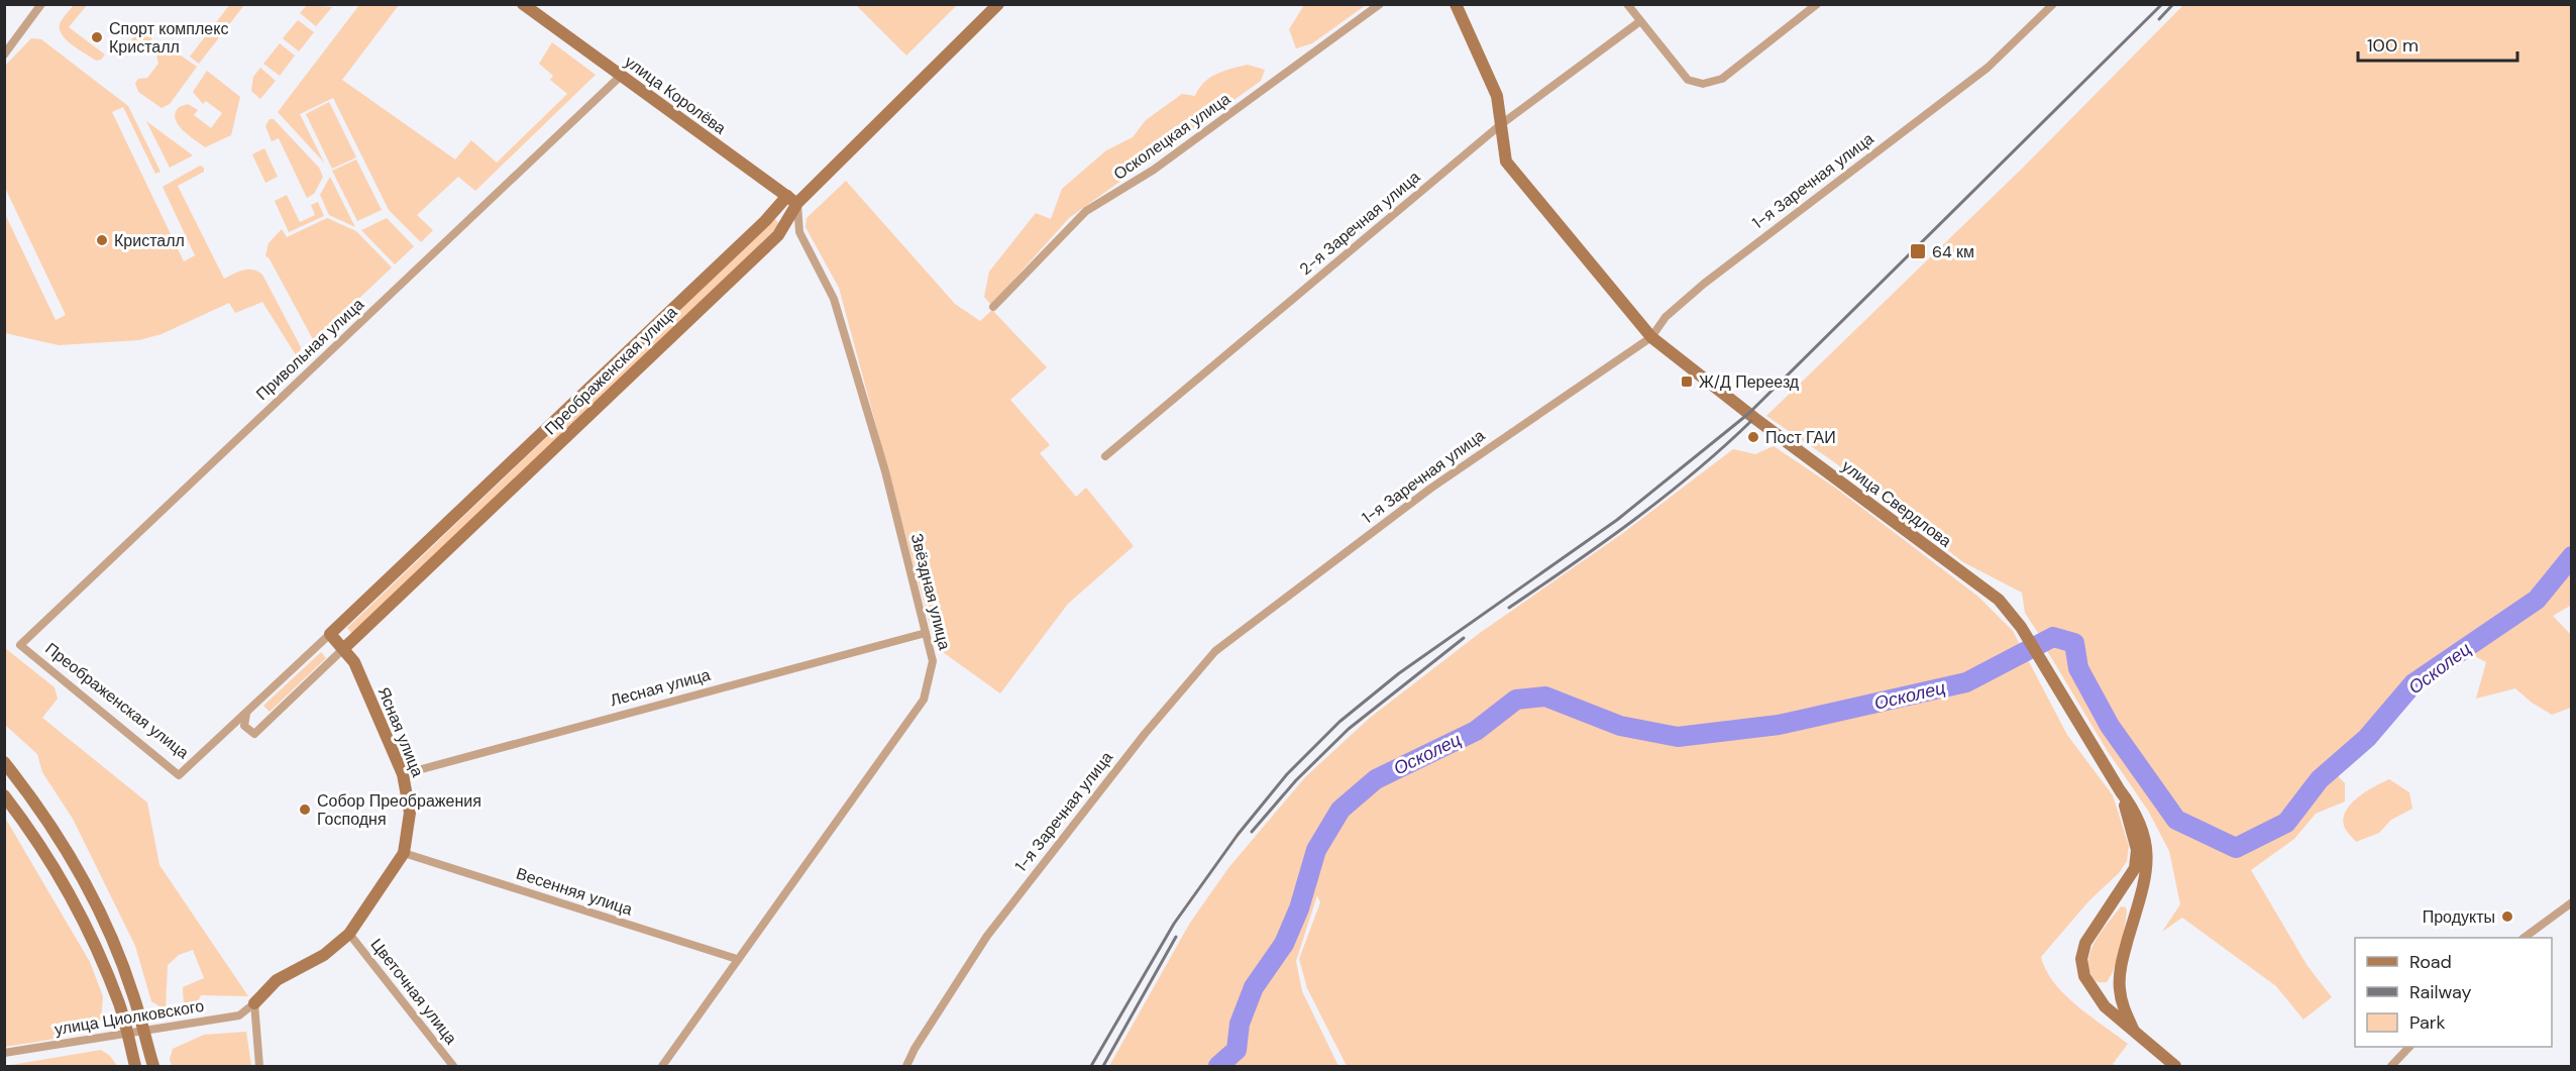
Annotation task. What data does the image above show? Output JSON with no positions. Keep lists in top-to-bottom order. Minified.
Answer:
{"streets":{"main road":["улица Королёва","Преображенская улица","улица Свердлова","Ясная улица"],"street":["Осколецкая улица","1-я Заречная улица","2-я Заречная улица","Привольная улица","Звёздная улица","Лесная улица","Весенняя улица","Цветочная улица","улица Циолковского"]},"crossings":[["улица Королёва","Привольная улица"],["улица Королёва","Преображенская улица"],["улица Королёва","Звёздная улица"],["1-я Заречная улица","улица Свердлова"],["2-я Заречная улица","улица Свердлова"],["Привольная улица","Преображенская улица"],["Преображенская улица","Звёздная улица"],["Преображенская улица","Ясная улица"],["Звёздная улица","Лесная улица"],["Звёздная улица","Весенняя улица"],["Лесная улица","Ясная улица"],["Ясная улица","Весенняя улица"],["Ясная улица","Цветочная улица"],["Ясная улица","улица Циолковского"]],"water":["Осколец"],"places":{"other":["Спорт комплекс Кристалл","Кристалл","Пост ГАИ","Собор Преображения Господня","Продукты"],"transit":["64 км","Ж/Д Переезд"]},"legend":["Road","Railway","Park"],"scale_bar":"100 m"}
